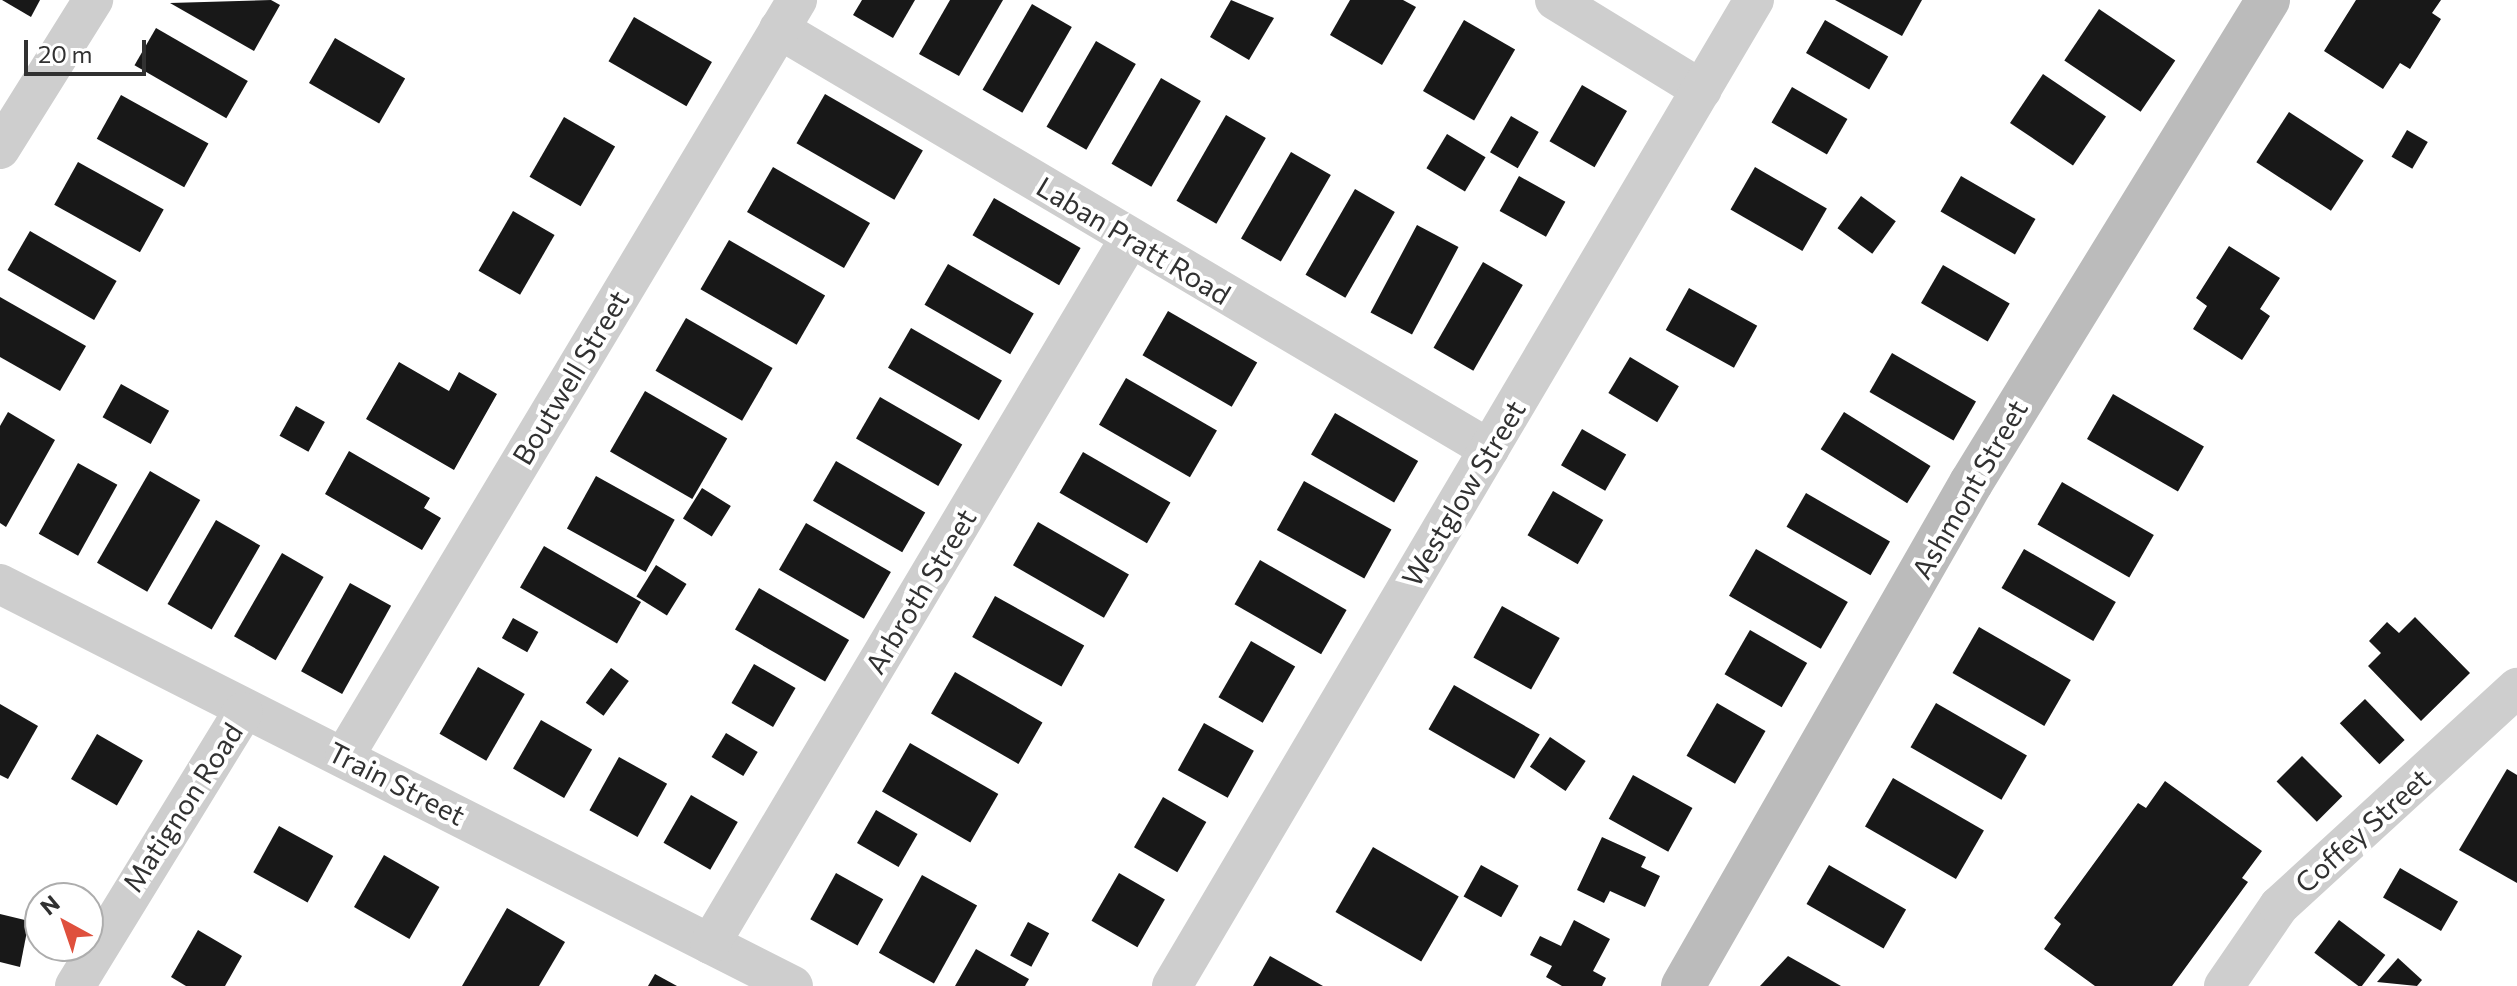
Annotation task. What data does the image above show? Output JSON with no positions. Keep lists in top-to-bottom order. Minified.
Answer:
{"streets":{"main road":["Ashmont Street"],"street":["Laban Pratt Road","Boutwell Street","Westglow Street","Arbroth Street","Train Street","Matignon Road","Coffey Street"]},"crossings":[["Laban Pratt Road","Boutwell Street"],["Laban Pratt Road","Westglow Street"],["Laban Pratt Road","Arbroth Street"],["Boutwell Street","Train Street"],["Arbroth Street","Train Street"],["Train Street","Matignon Road"]],"scale_bar":"20 m","north":"top left"}
